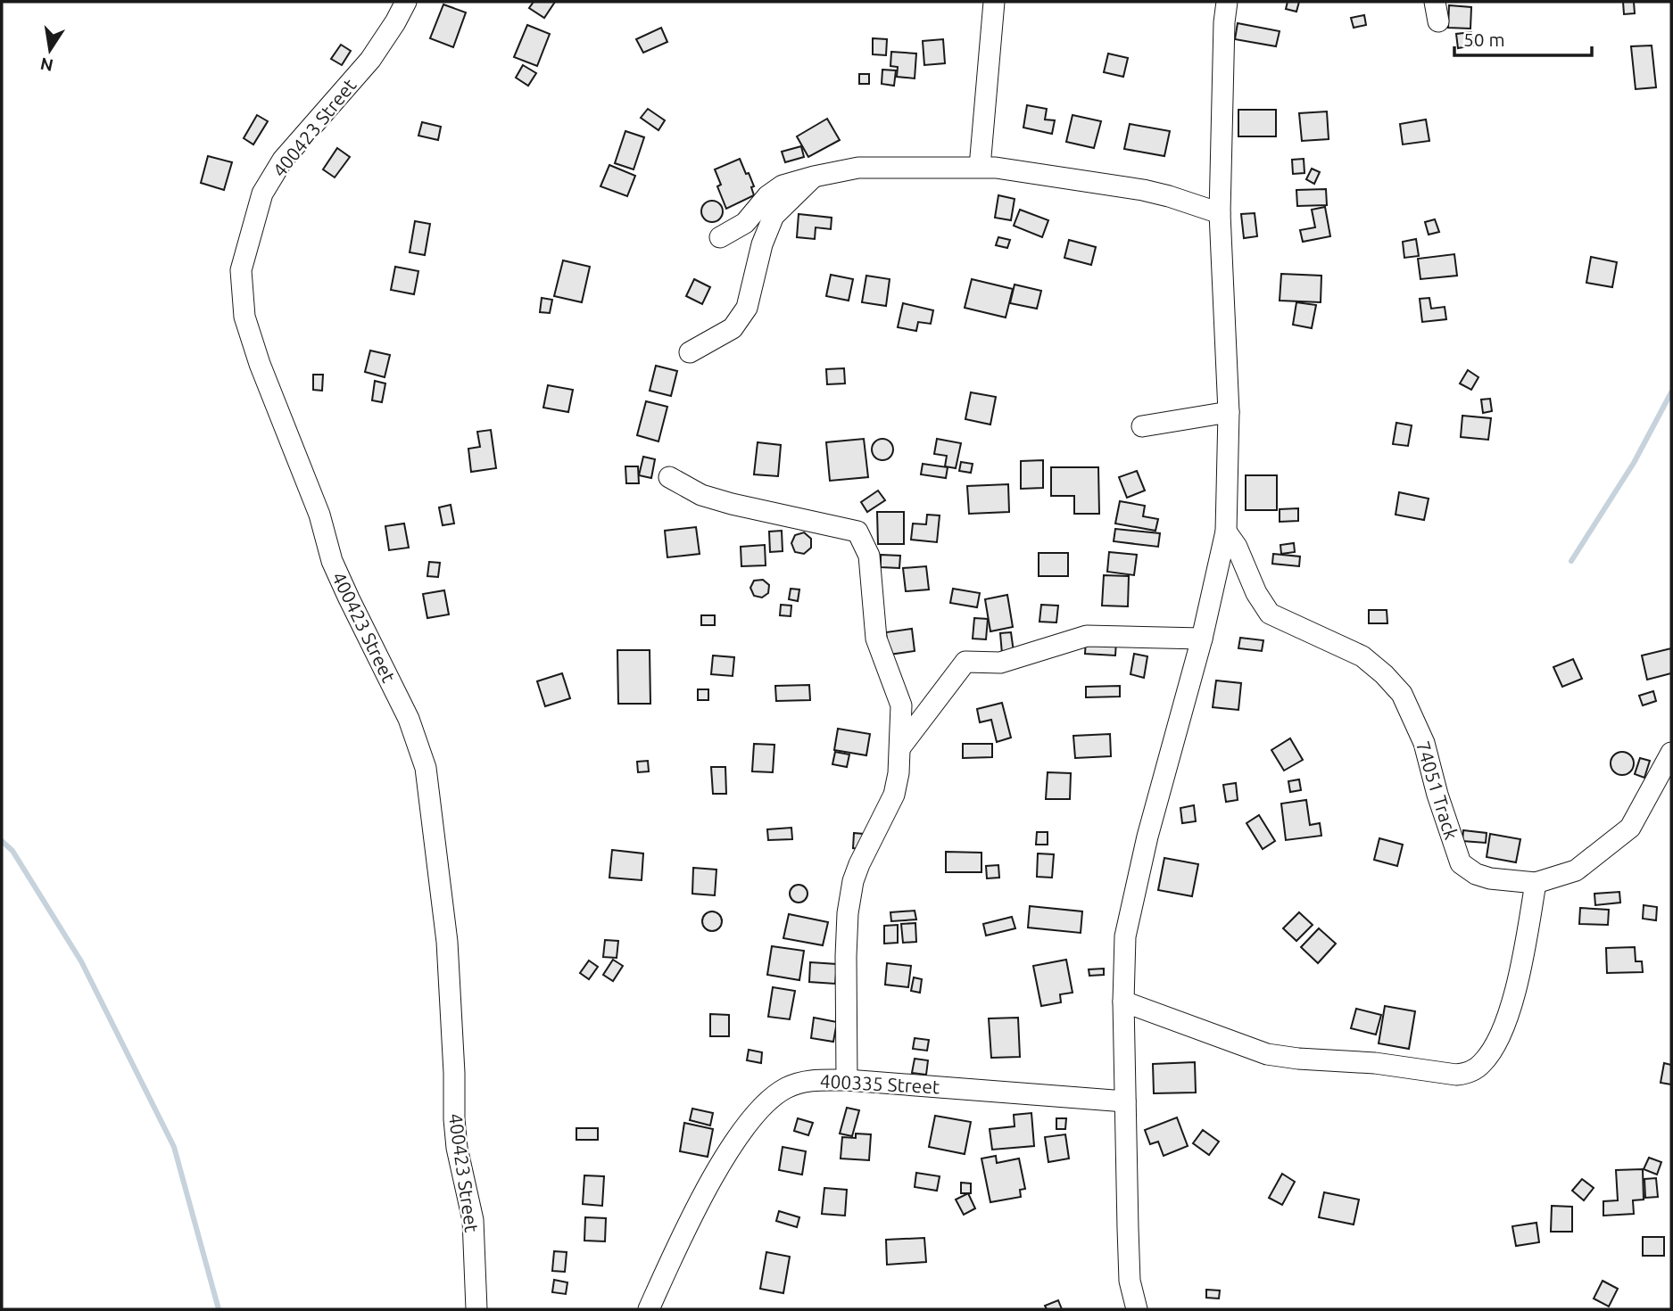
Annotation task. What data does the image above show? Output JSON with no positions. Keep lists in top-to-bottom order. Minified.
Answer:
{"streets":{"street":["400423 Street","74051 Track","400335 Street"]},"scale_bar":"50 m","north":"bottom"}
